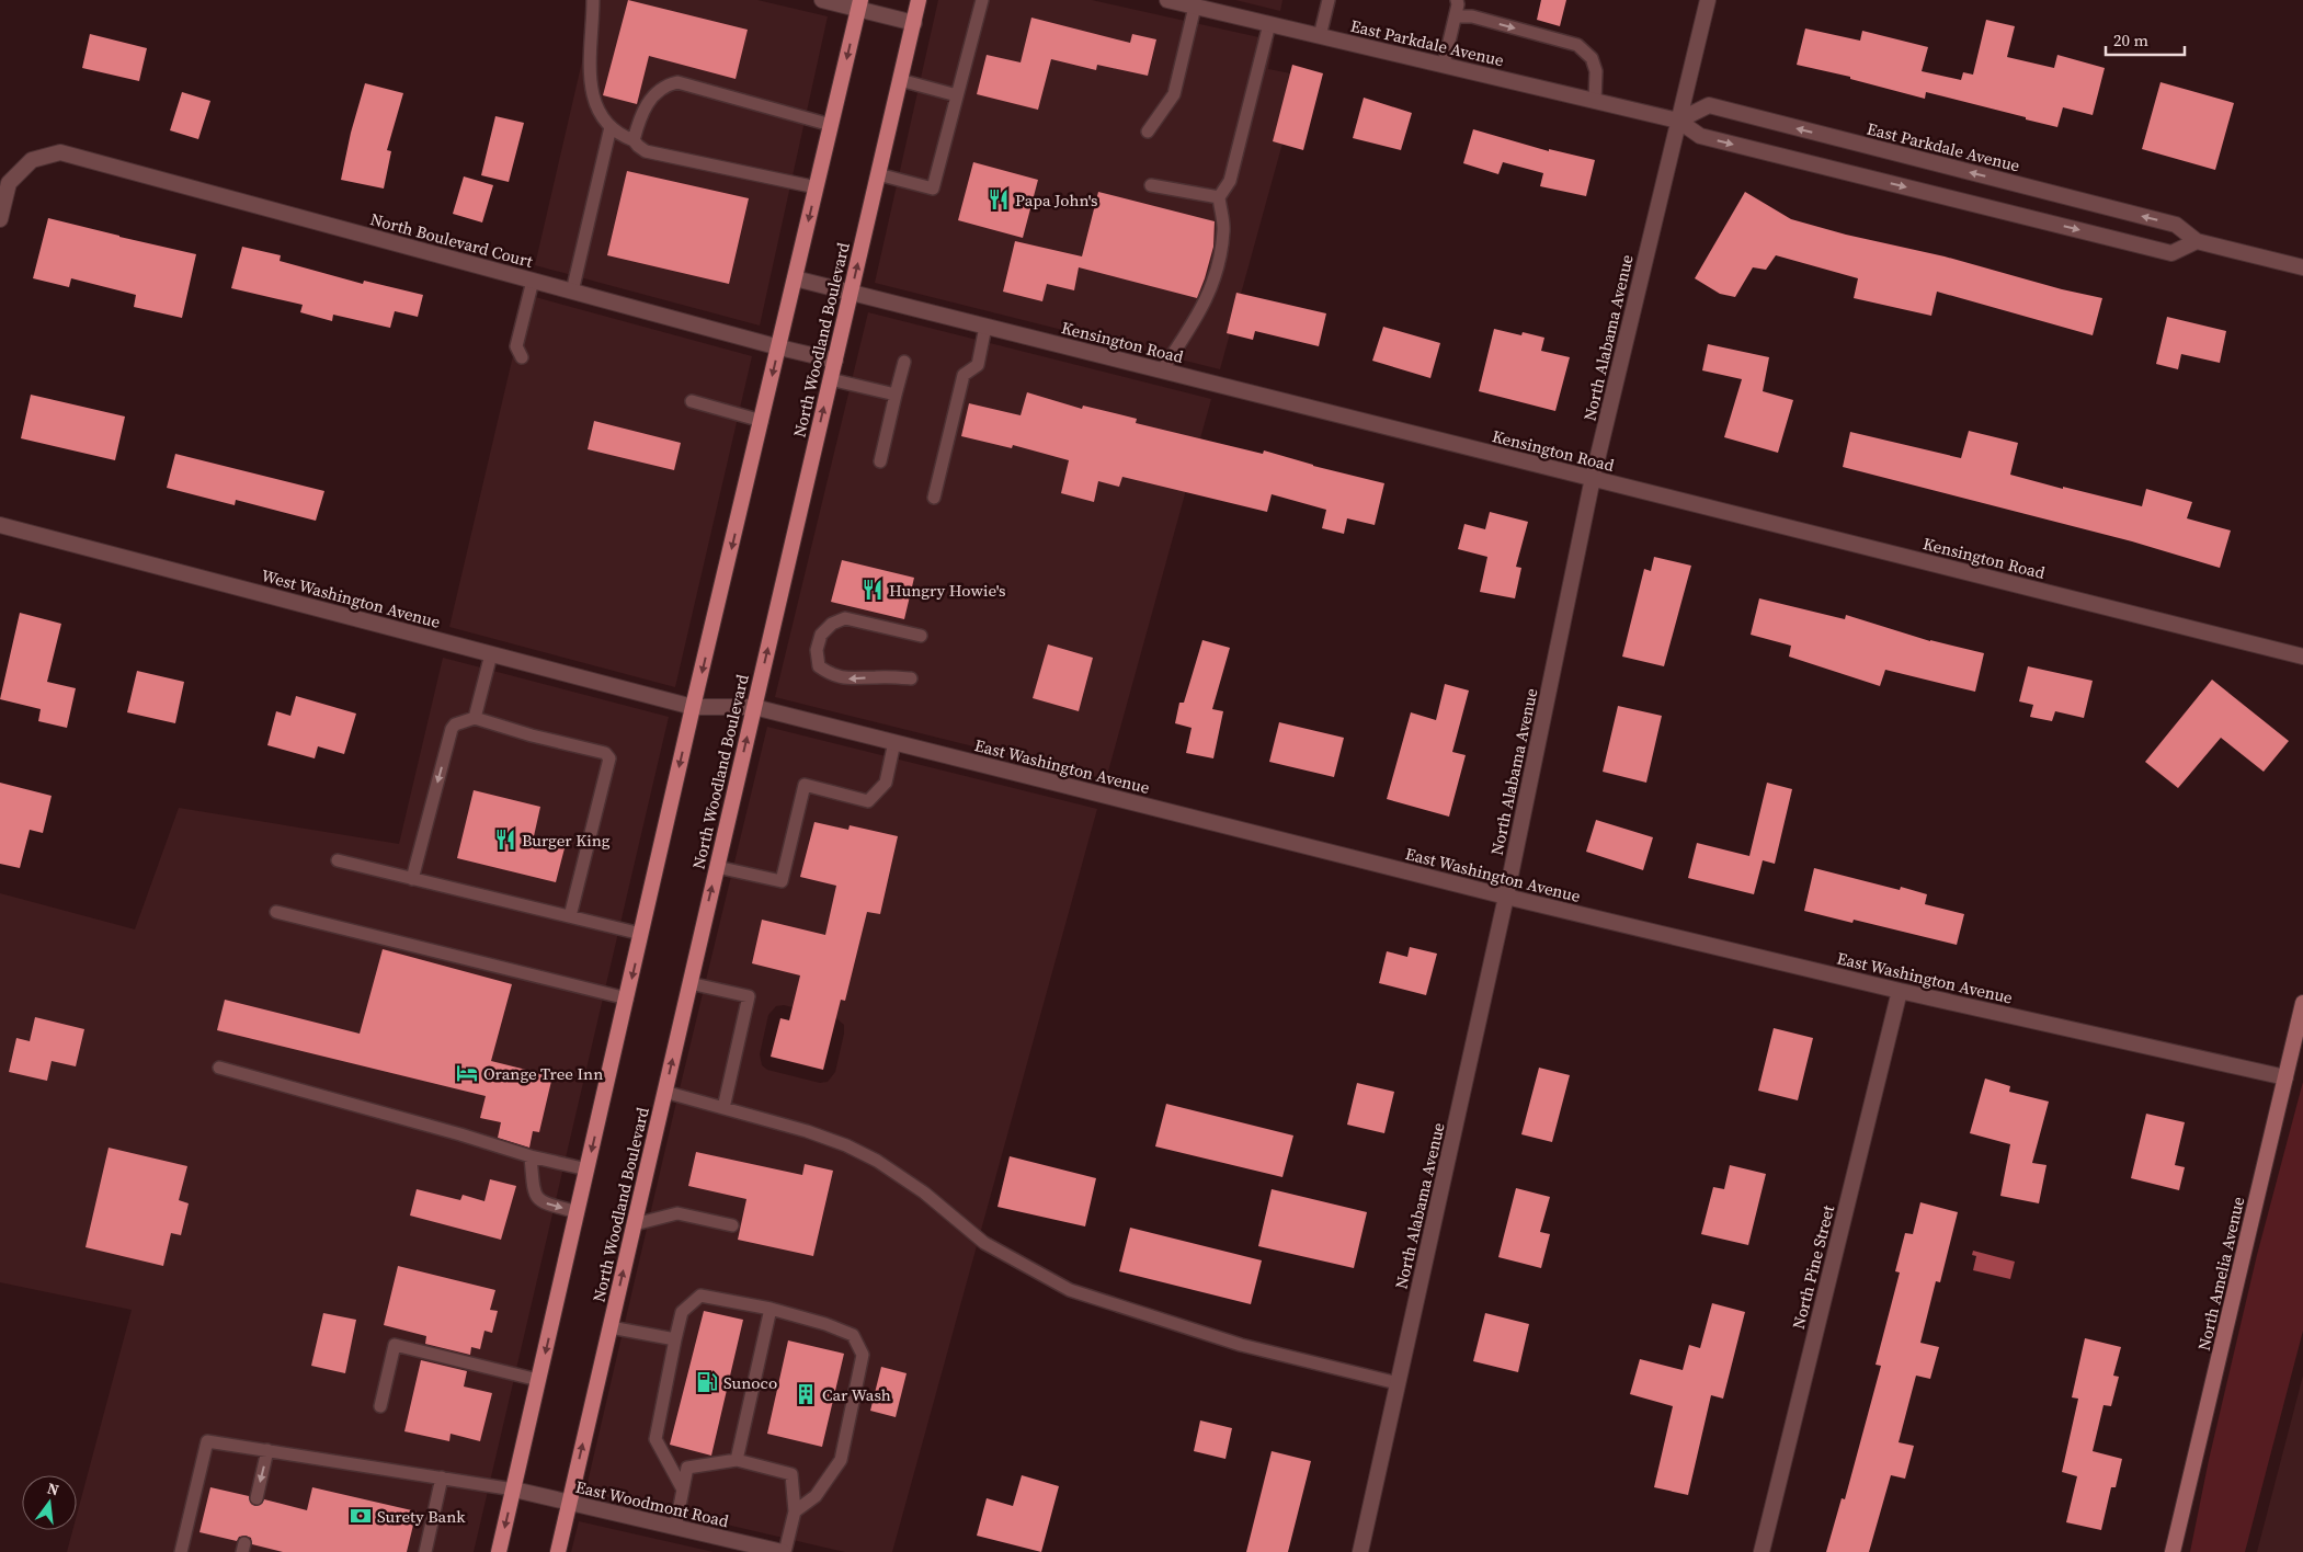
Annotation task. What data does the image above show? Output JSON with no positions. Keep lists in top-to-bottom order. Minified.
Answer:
{"streets":{"main road":["North Woodland Boulevard","North Amelia Avenue"],"street":["East Parkdale Avenue","North Boulevard Court","North Alabama Avenue","Kensington Road","West Washington Avenue","East Washington Avenue","North Pine Street","East Woodmont Road"]},"crossings":[["East Parkdale Avenue","North Alabama Avenue"],["North Boulevard Court","North Woodland Boulevard"],["North Alabama Avenue","Kensington Road"],["North Alabama Avenue","East Washington Avenue"],["North Woodland Boulevard","Kensington Road"],["North Woodland Boulevard","East Washington Avenue"],["North Woodland Boulevard","East Woodmont Road"],["West Washington Avenue","East Washington Avenue"],["East Washington Avenue","North Pine Street"],["East Washington Avenue","North Amelia Avenue"]],"places":{"restaurant":["Papa John's","Hungry Howie's","Burger King"],"hotel":["Orange Tree Inn"],"fuel station":["Sunoco"],"building":["Car Wash"],"bank":["Surety Bank"]},"scale_bar":"20 m","north":"top"}
